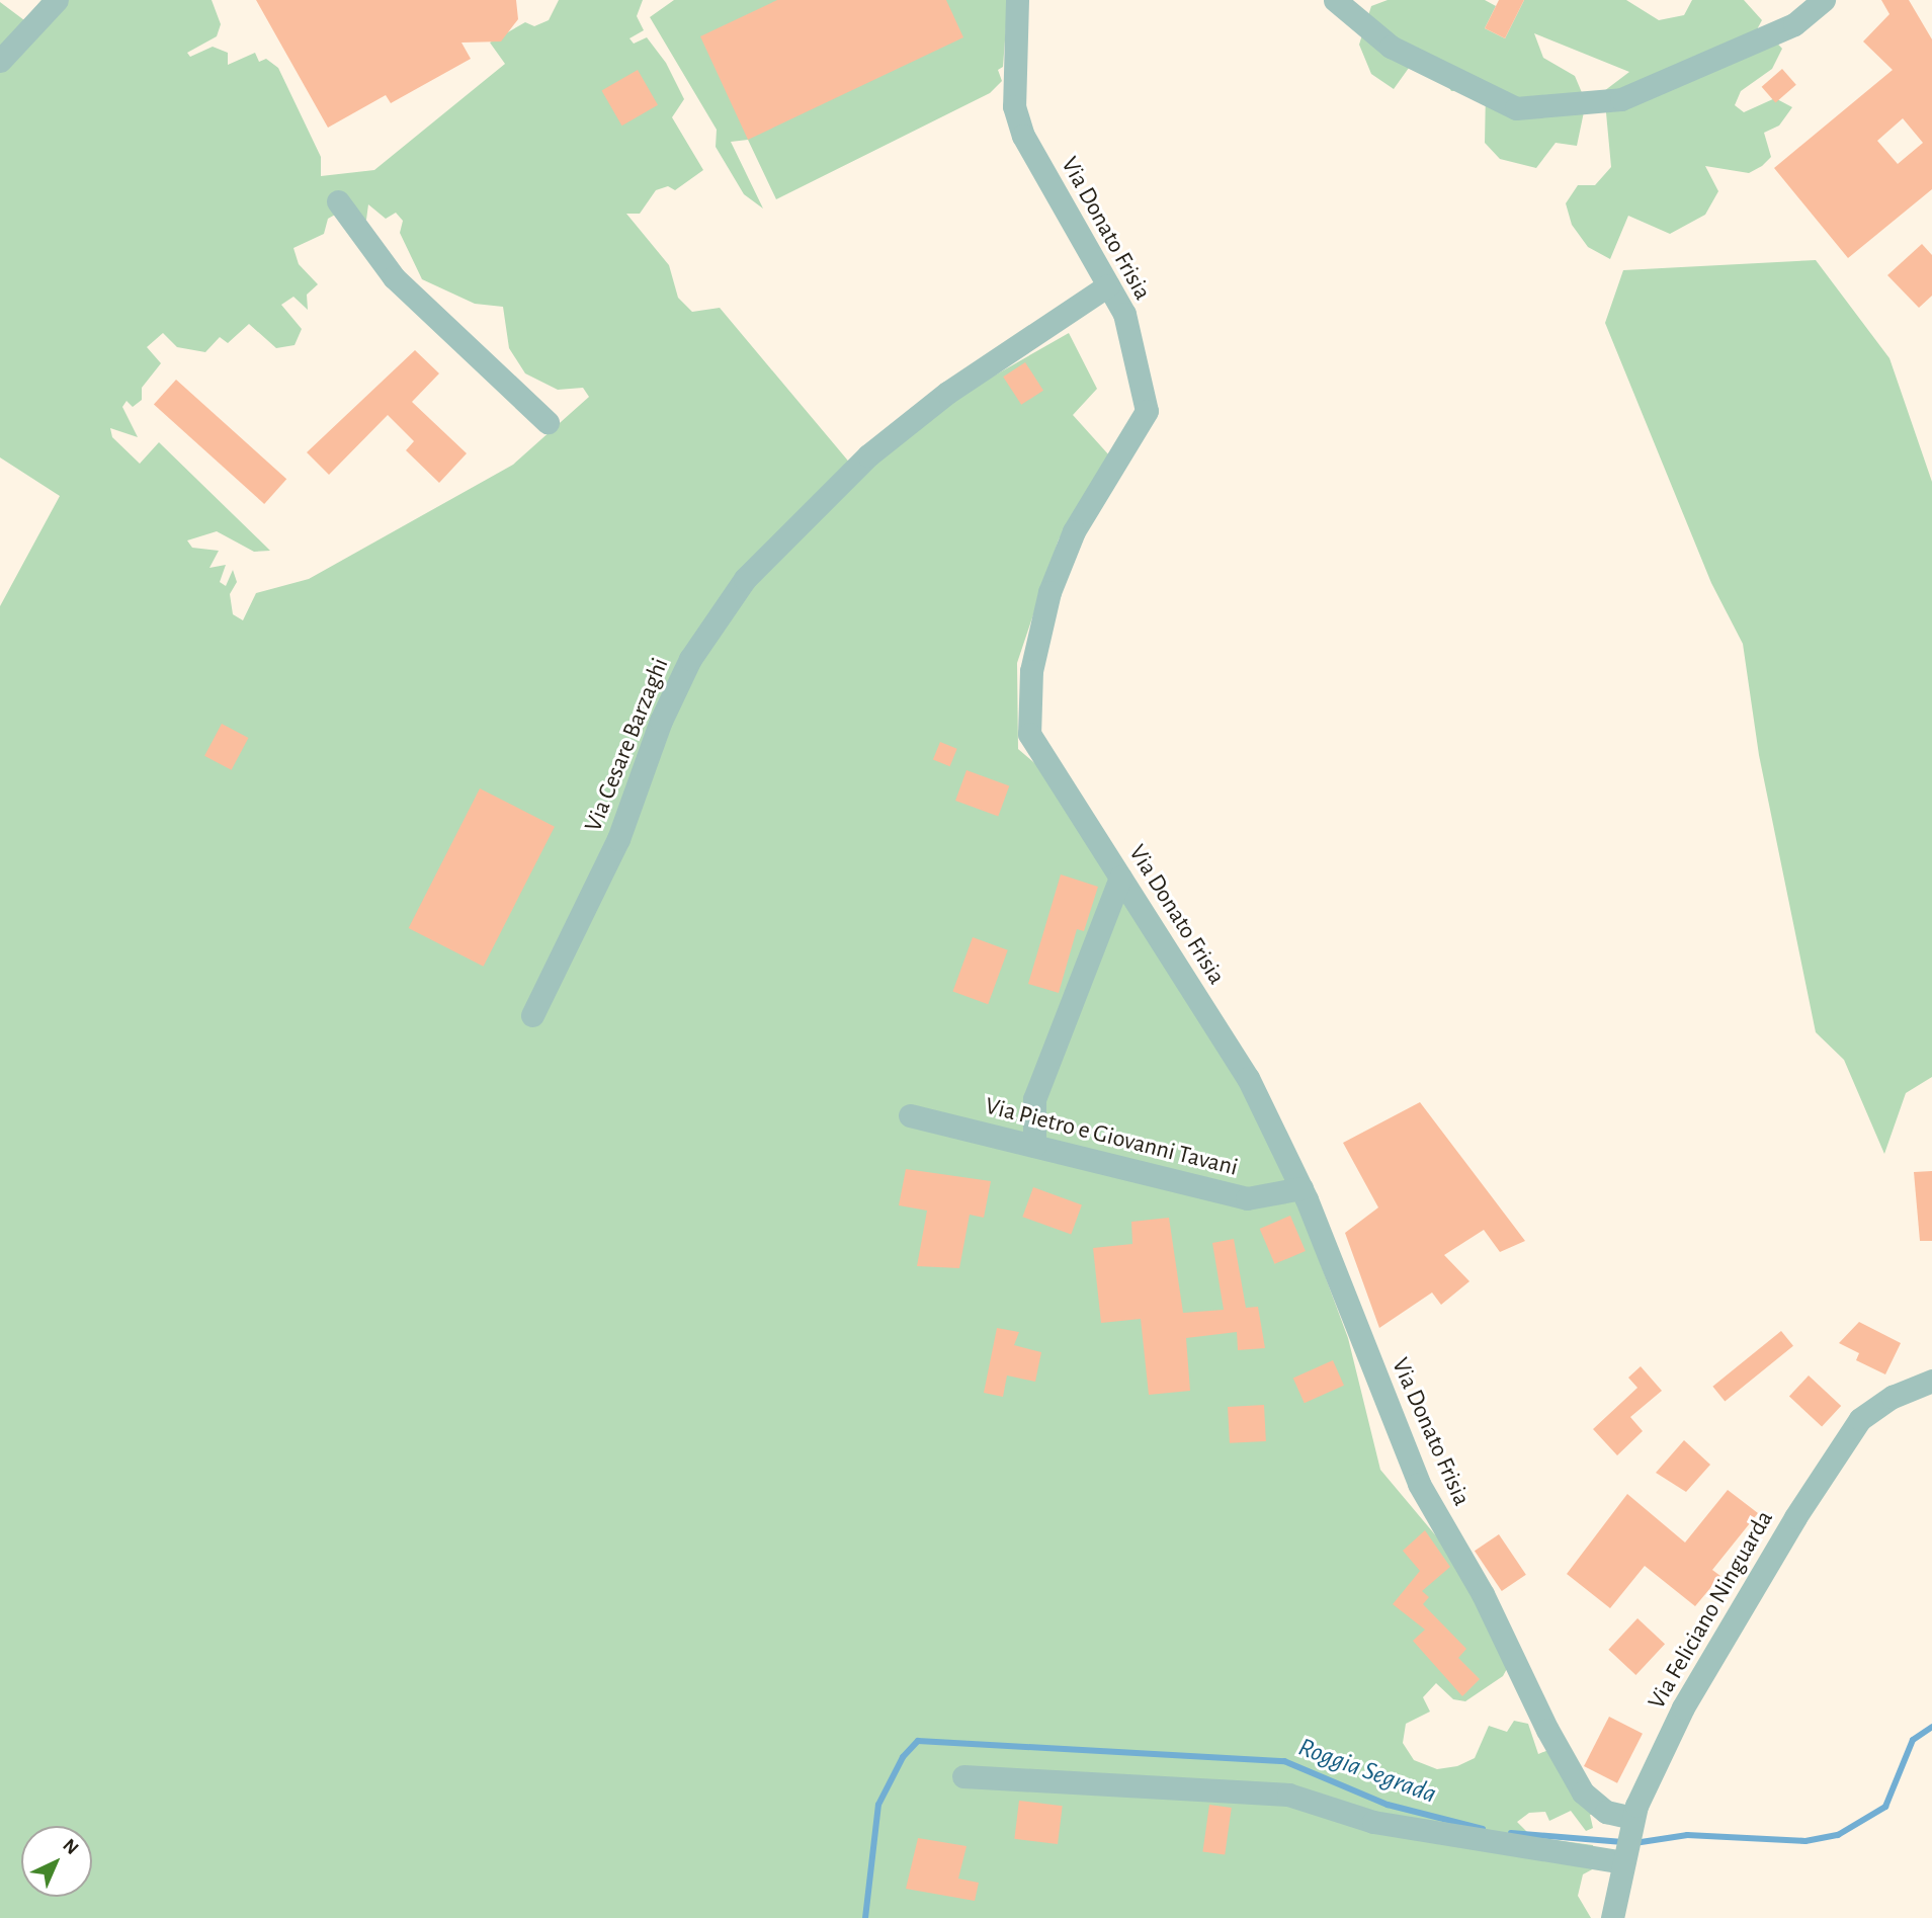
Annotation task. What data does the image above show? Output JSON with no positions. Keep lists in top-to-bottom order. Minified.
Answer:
{"streets":{"street":["Via Donato Frisia","Via Cesare Barzaghi","Via Pietro e Giovanni Tavani","Via Feliciano Ninguarda"]},"crossings":[["Via Donato Frisia","Via Cesare Barzaghi"],["Via Donato Frisia","Via Pietro e Giovanni Tavani"],["Via Donato Frisia","Via Feliciano Ninguarda"]],"water":["Roggia Segrada"],"north":"top right"}
